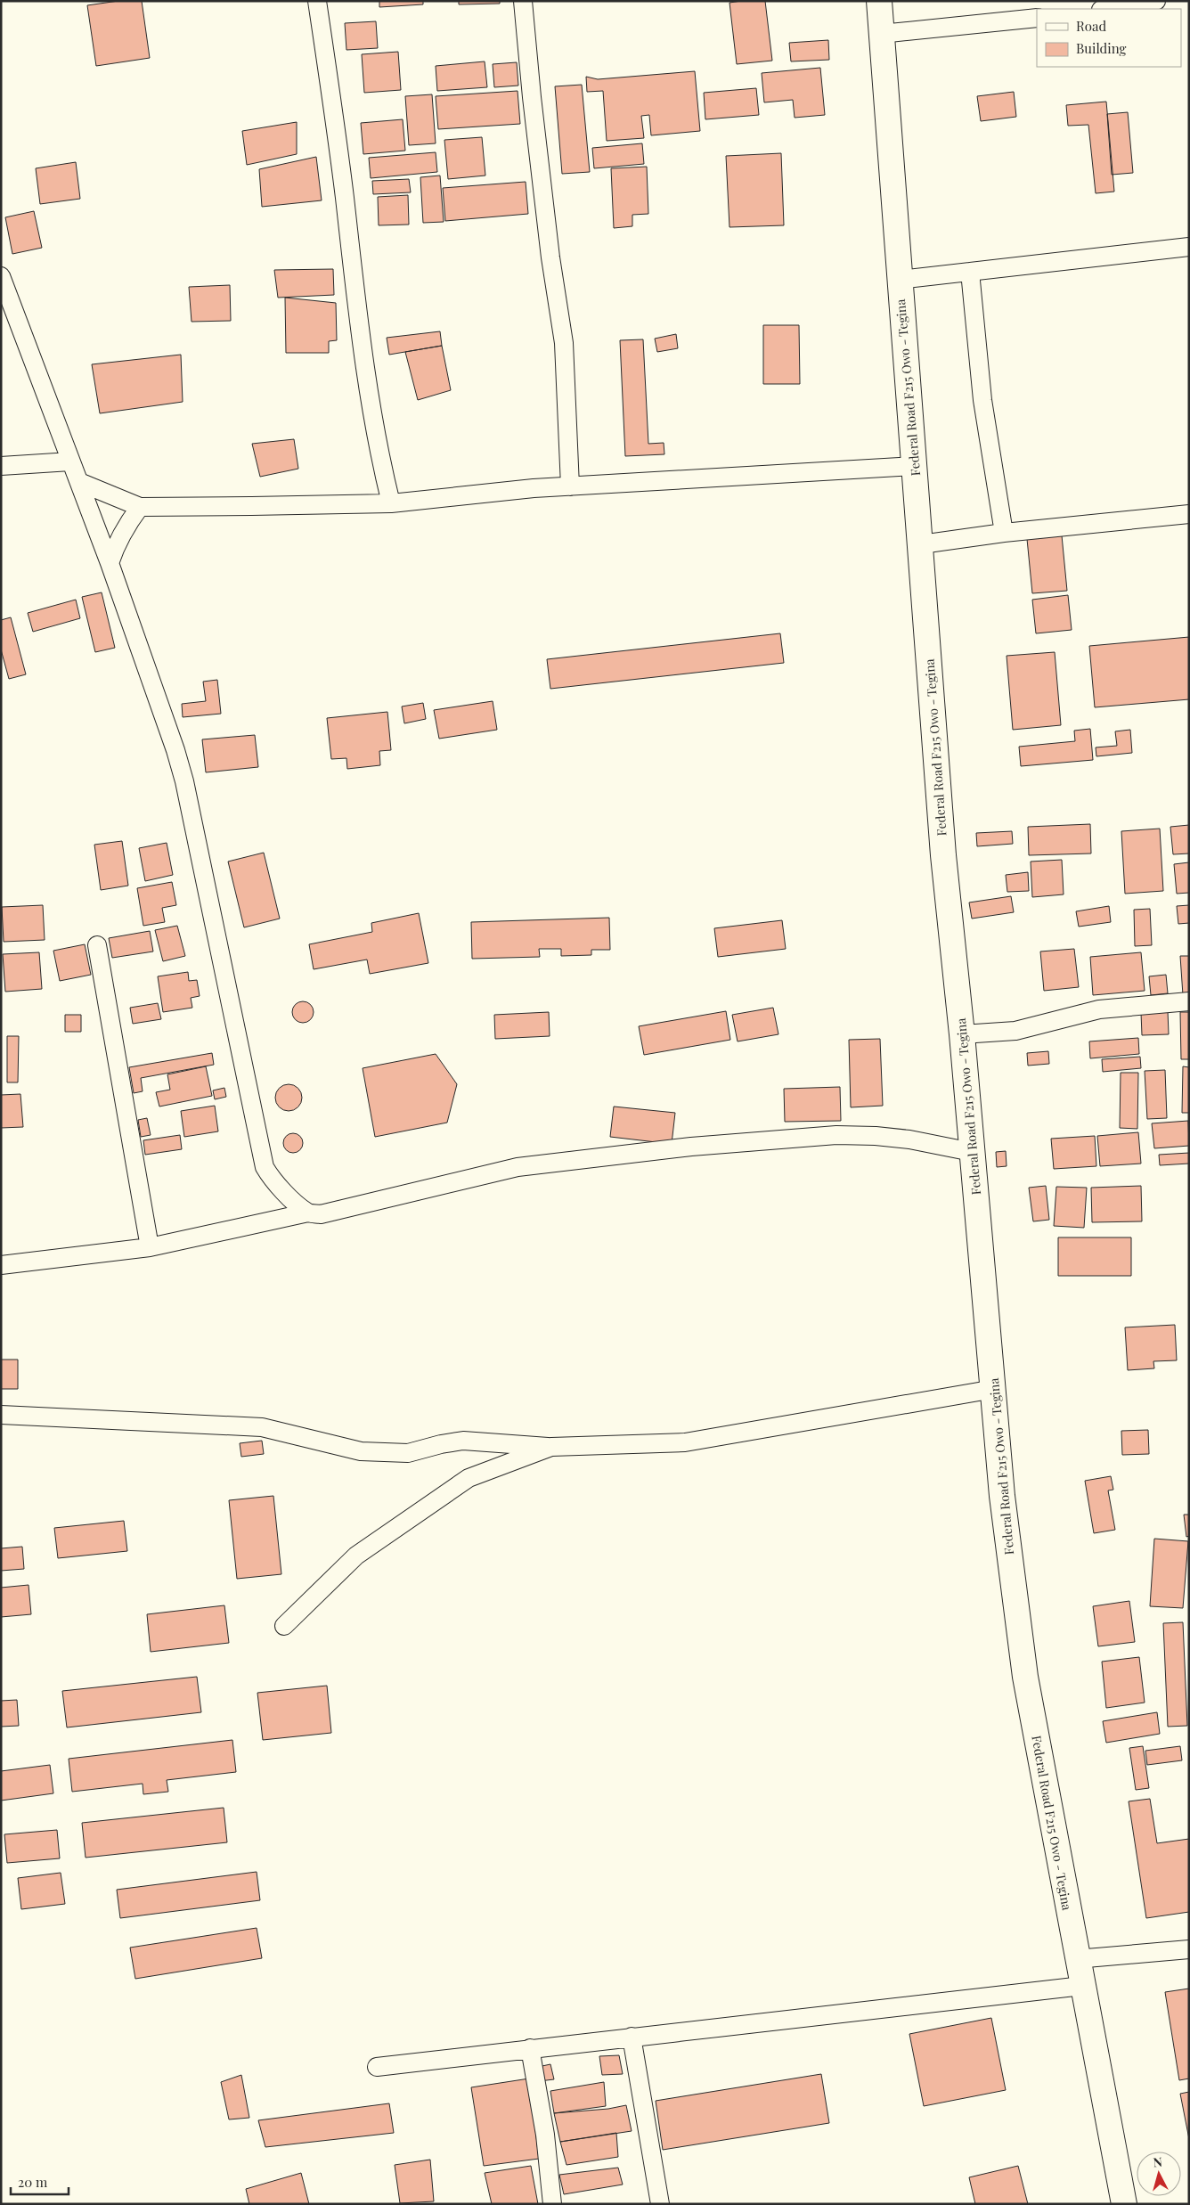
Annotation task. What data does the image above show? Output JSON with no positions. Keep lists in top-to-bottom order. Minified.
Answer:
{"streets":{"main road":["Federal Road F215 Owo - Tegina"]},"legend":["Road","Building"],"scale_bar":"20 m","north":"top"}
